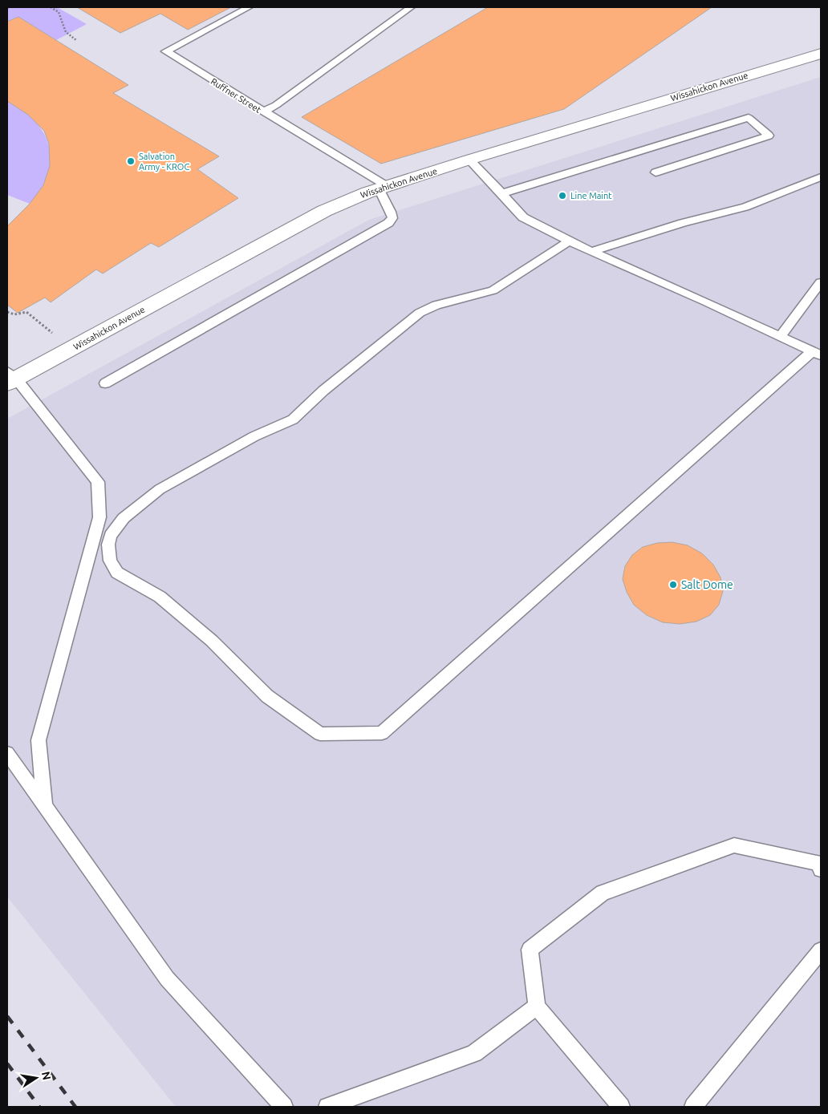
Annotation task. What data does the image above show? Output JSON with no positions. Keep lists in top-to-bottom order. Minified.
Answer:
{"streets":{"street":["Wissahickon Avenue"],"lane":["Ruffner Street"]},"crossings":[["Wissahickon Avenue","Ruffner Street"]],"places":["Salvation Army - KROC","Line Maint","Salt Dome"],"north":"right"}
